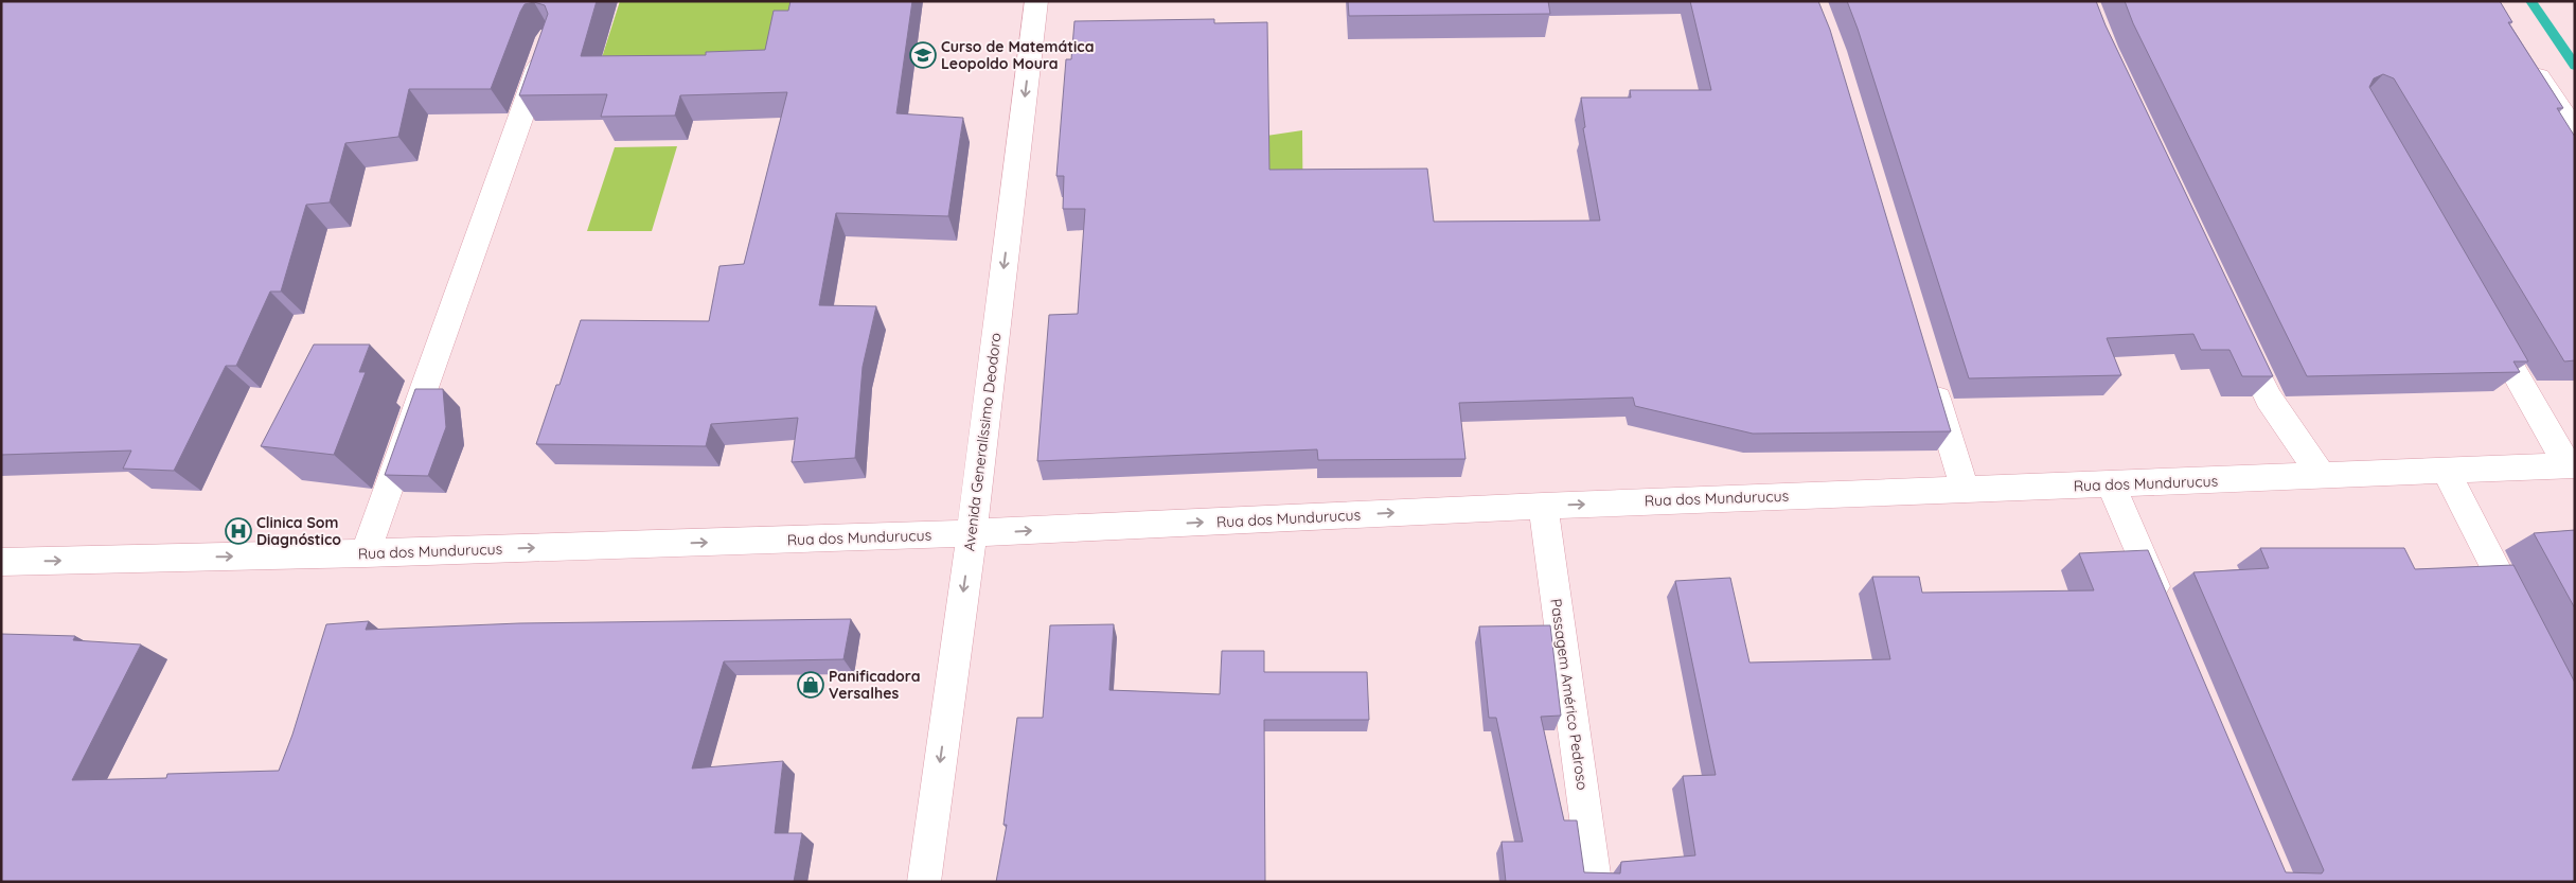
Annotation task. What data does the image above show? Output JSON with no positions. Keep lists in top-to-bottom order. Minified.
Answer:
{"streets":{"street":["Avenida Generalíssimo Deodoro","Rua dos Mundurucus","Passagem Américo Pedroso"]},"crossings":[["Avenida Generalíssimo Deodoro","Rua dos Mundurucus"],["Rua dos Mundurucus","Passagem Américo Pedroso"]],"one_way":["Avenida Generalíssimo Deodoro","Rua dos Mundurucus"],"places":{"school or university":["Curso de Matemática Leopoldo Moura"],"hospital":["Clinica Som Diagnóstico"],"shop":["Panificadora Versalhes"]}}
